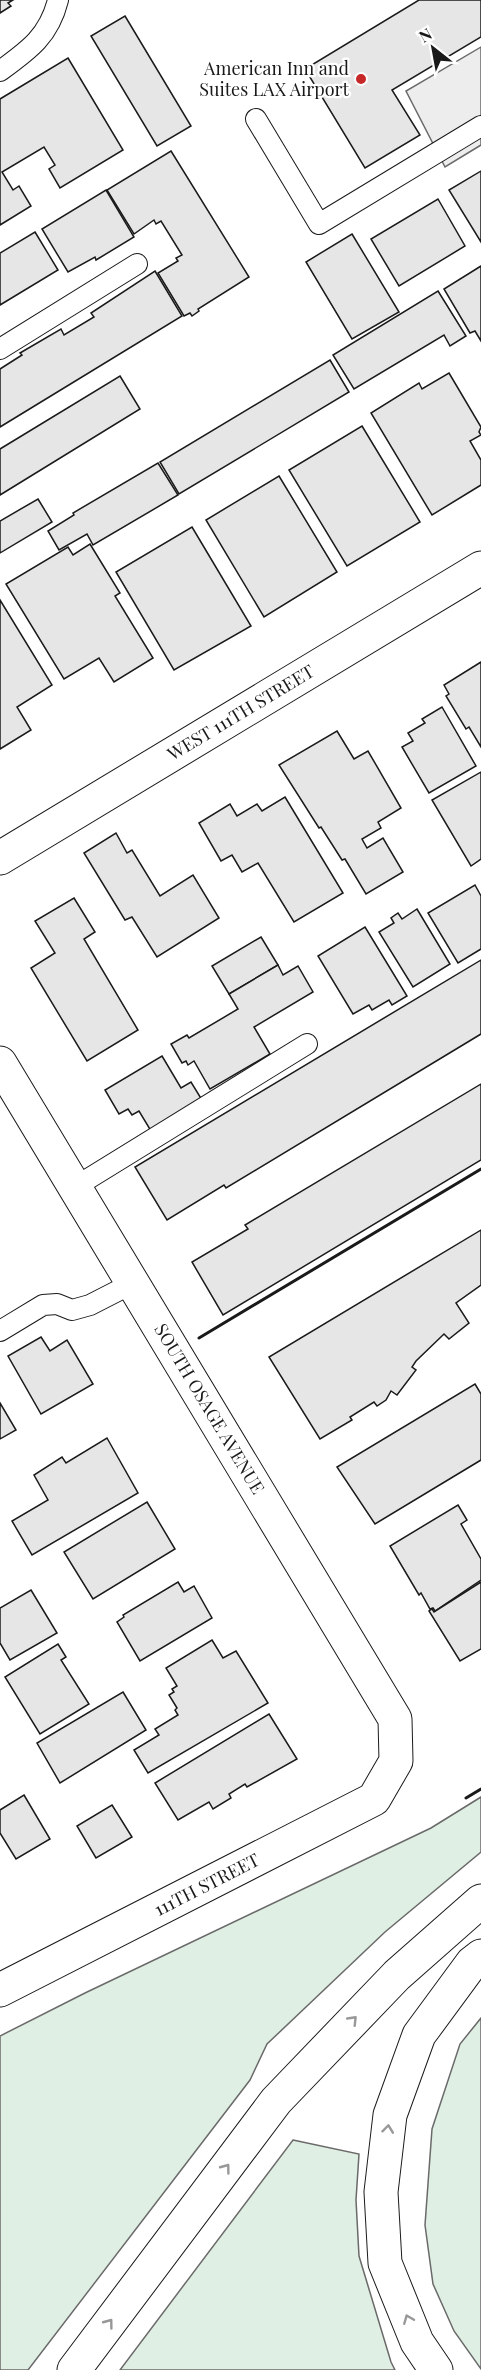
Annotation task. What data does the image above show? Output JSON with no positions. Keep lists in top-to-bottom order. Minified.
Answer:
{"streets":{"main road":["WEST 111TH STREET","SOUTH OSAGE AVENUE","111TH STREET"]},"crossings":[["SOUTH OSAGE AVENUE","111TH STREET"]],"places":["American Inn and Suites LAX Airport"],"north":"top left"}
